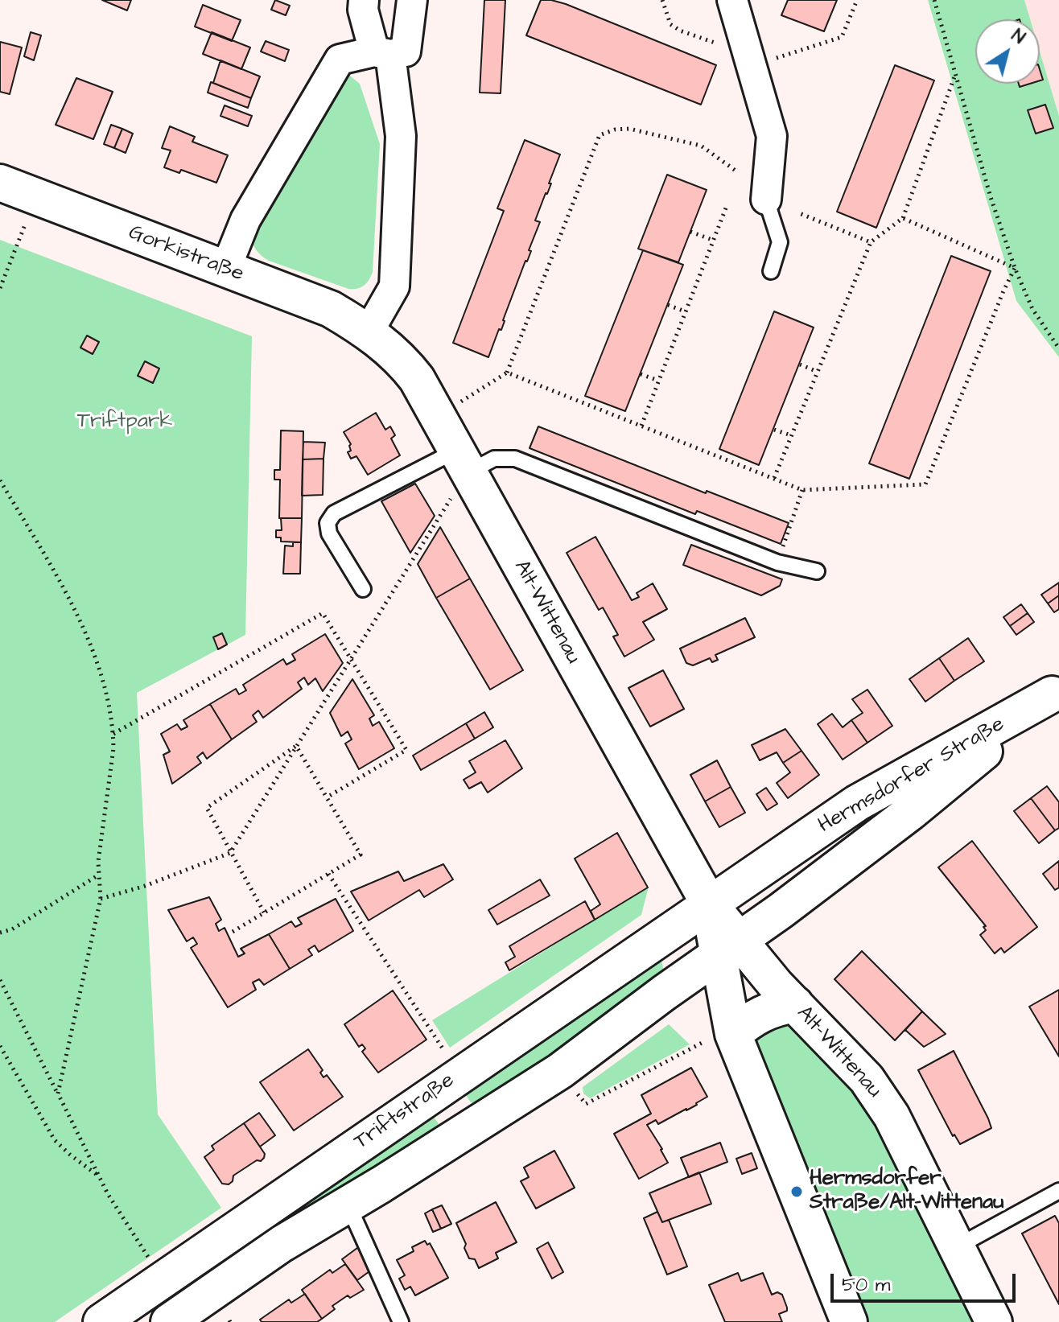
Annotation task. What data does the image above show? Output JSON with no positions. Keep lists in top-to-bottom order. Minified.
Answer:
{"streets":{"main road":["Gorkistraße","Alt-Wittenau","Hermsdorfer Straße","Triftstraße"]},"crossings":[["Gorkistraße","Alt-Wittenau"],["Alt-Wittenau","Hermsdorfer Straße"],["Alt-Wittenau","Triftstraße"],["Hermsdorfer Straße","Triftstraße"]],"parks":["Triftpark"],"places":["Hermsdorfer Straße/Alt-Wittenau"],"scale_bar":"50 m","north":"top right"}
